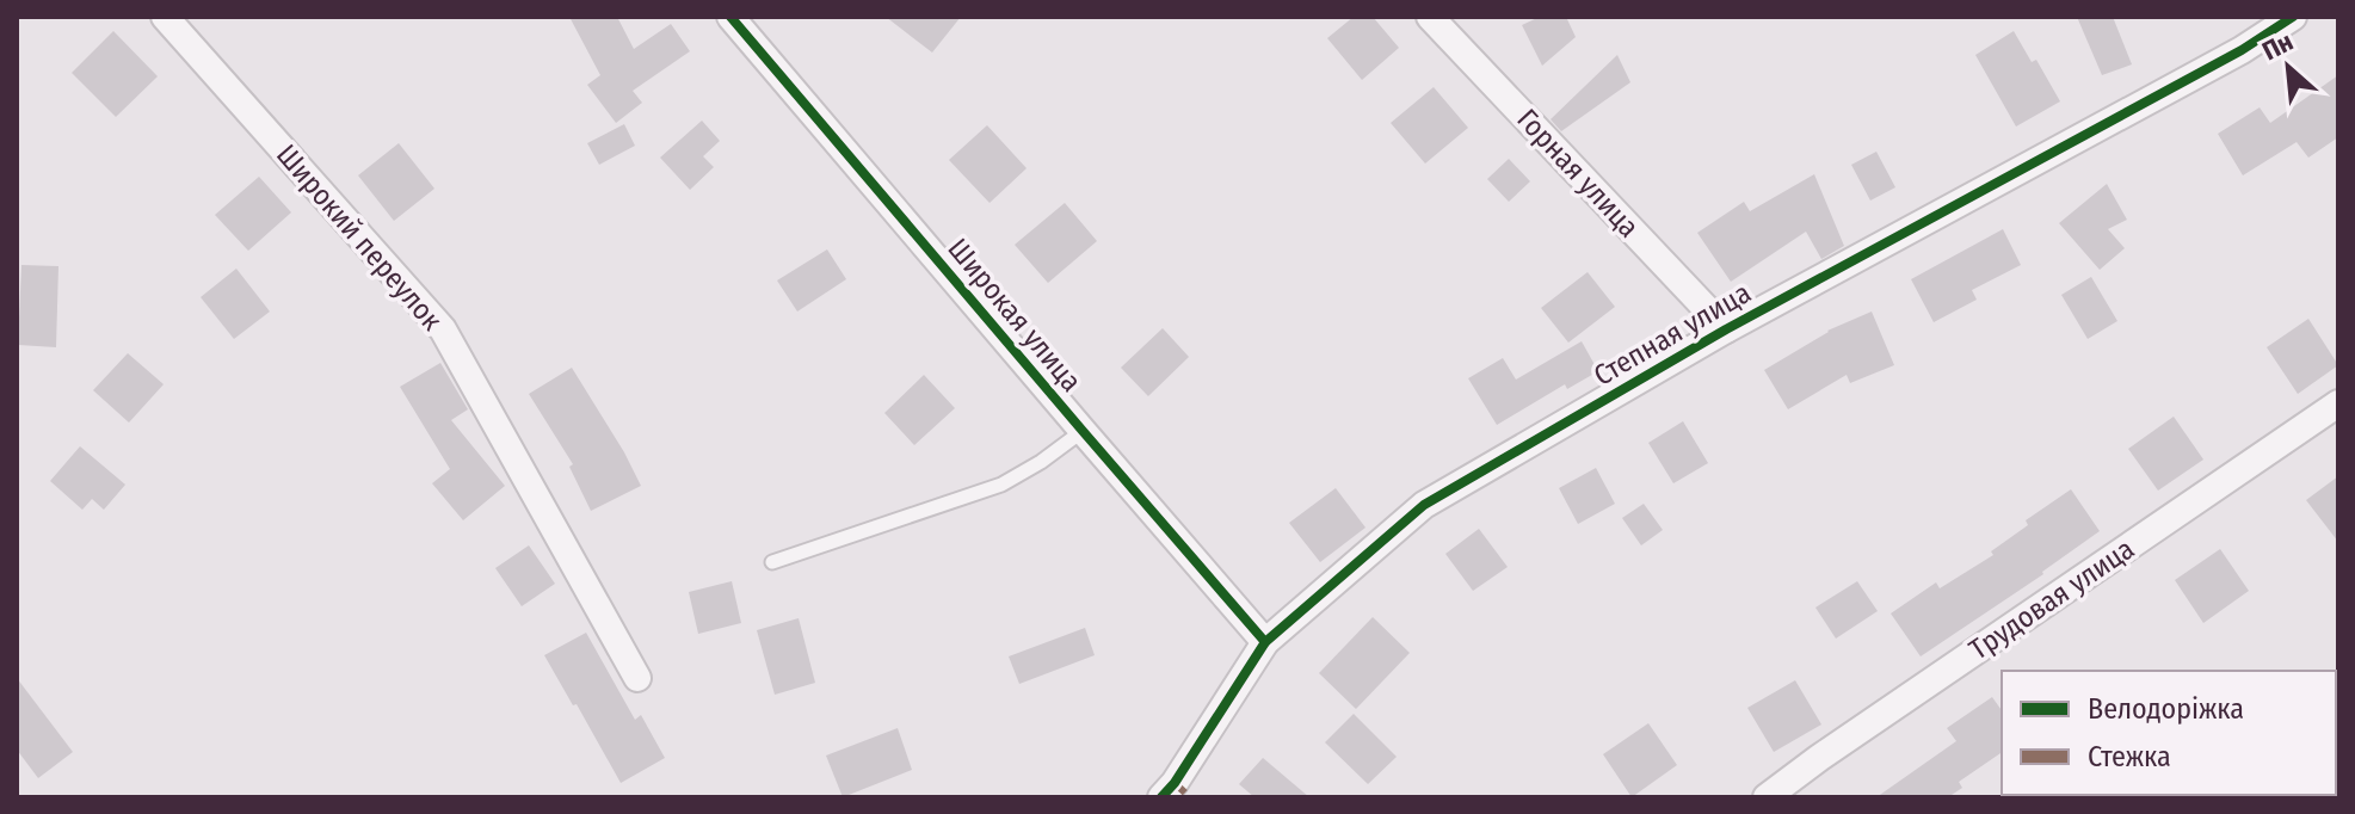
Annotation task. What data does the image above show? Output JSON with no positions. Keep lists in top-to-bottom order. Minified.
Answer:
{"streets":{"street":["Горная улица","Широкий переулок","Широкая улица","Степная улица","Трудовая улица"]},"crossings":[["Горная улица","Степная улица"],["Широкая улица","Степная улица"]],"legend":["Велодоріжка","Стежка"],"north":"top left"}
